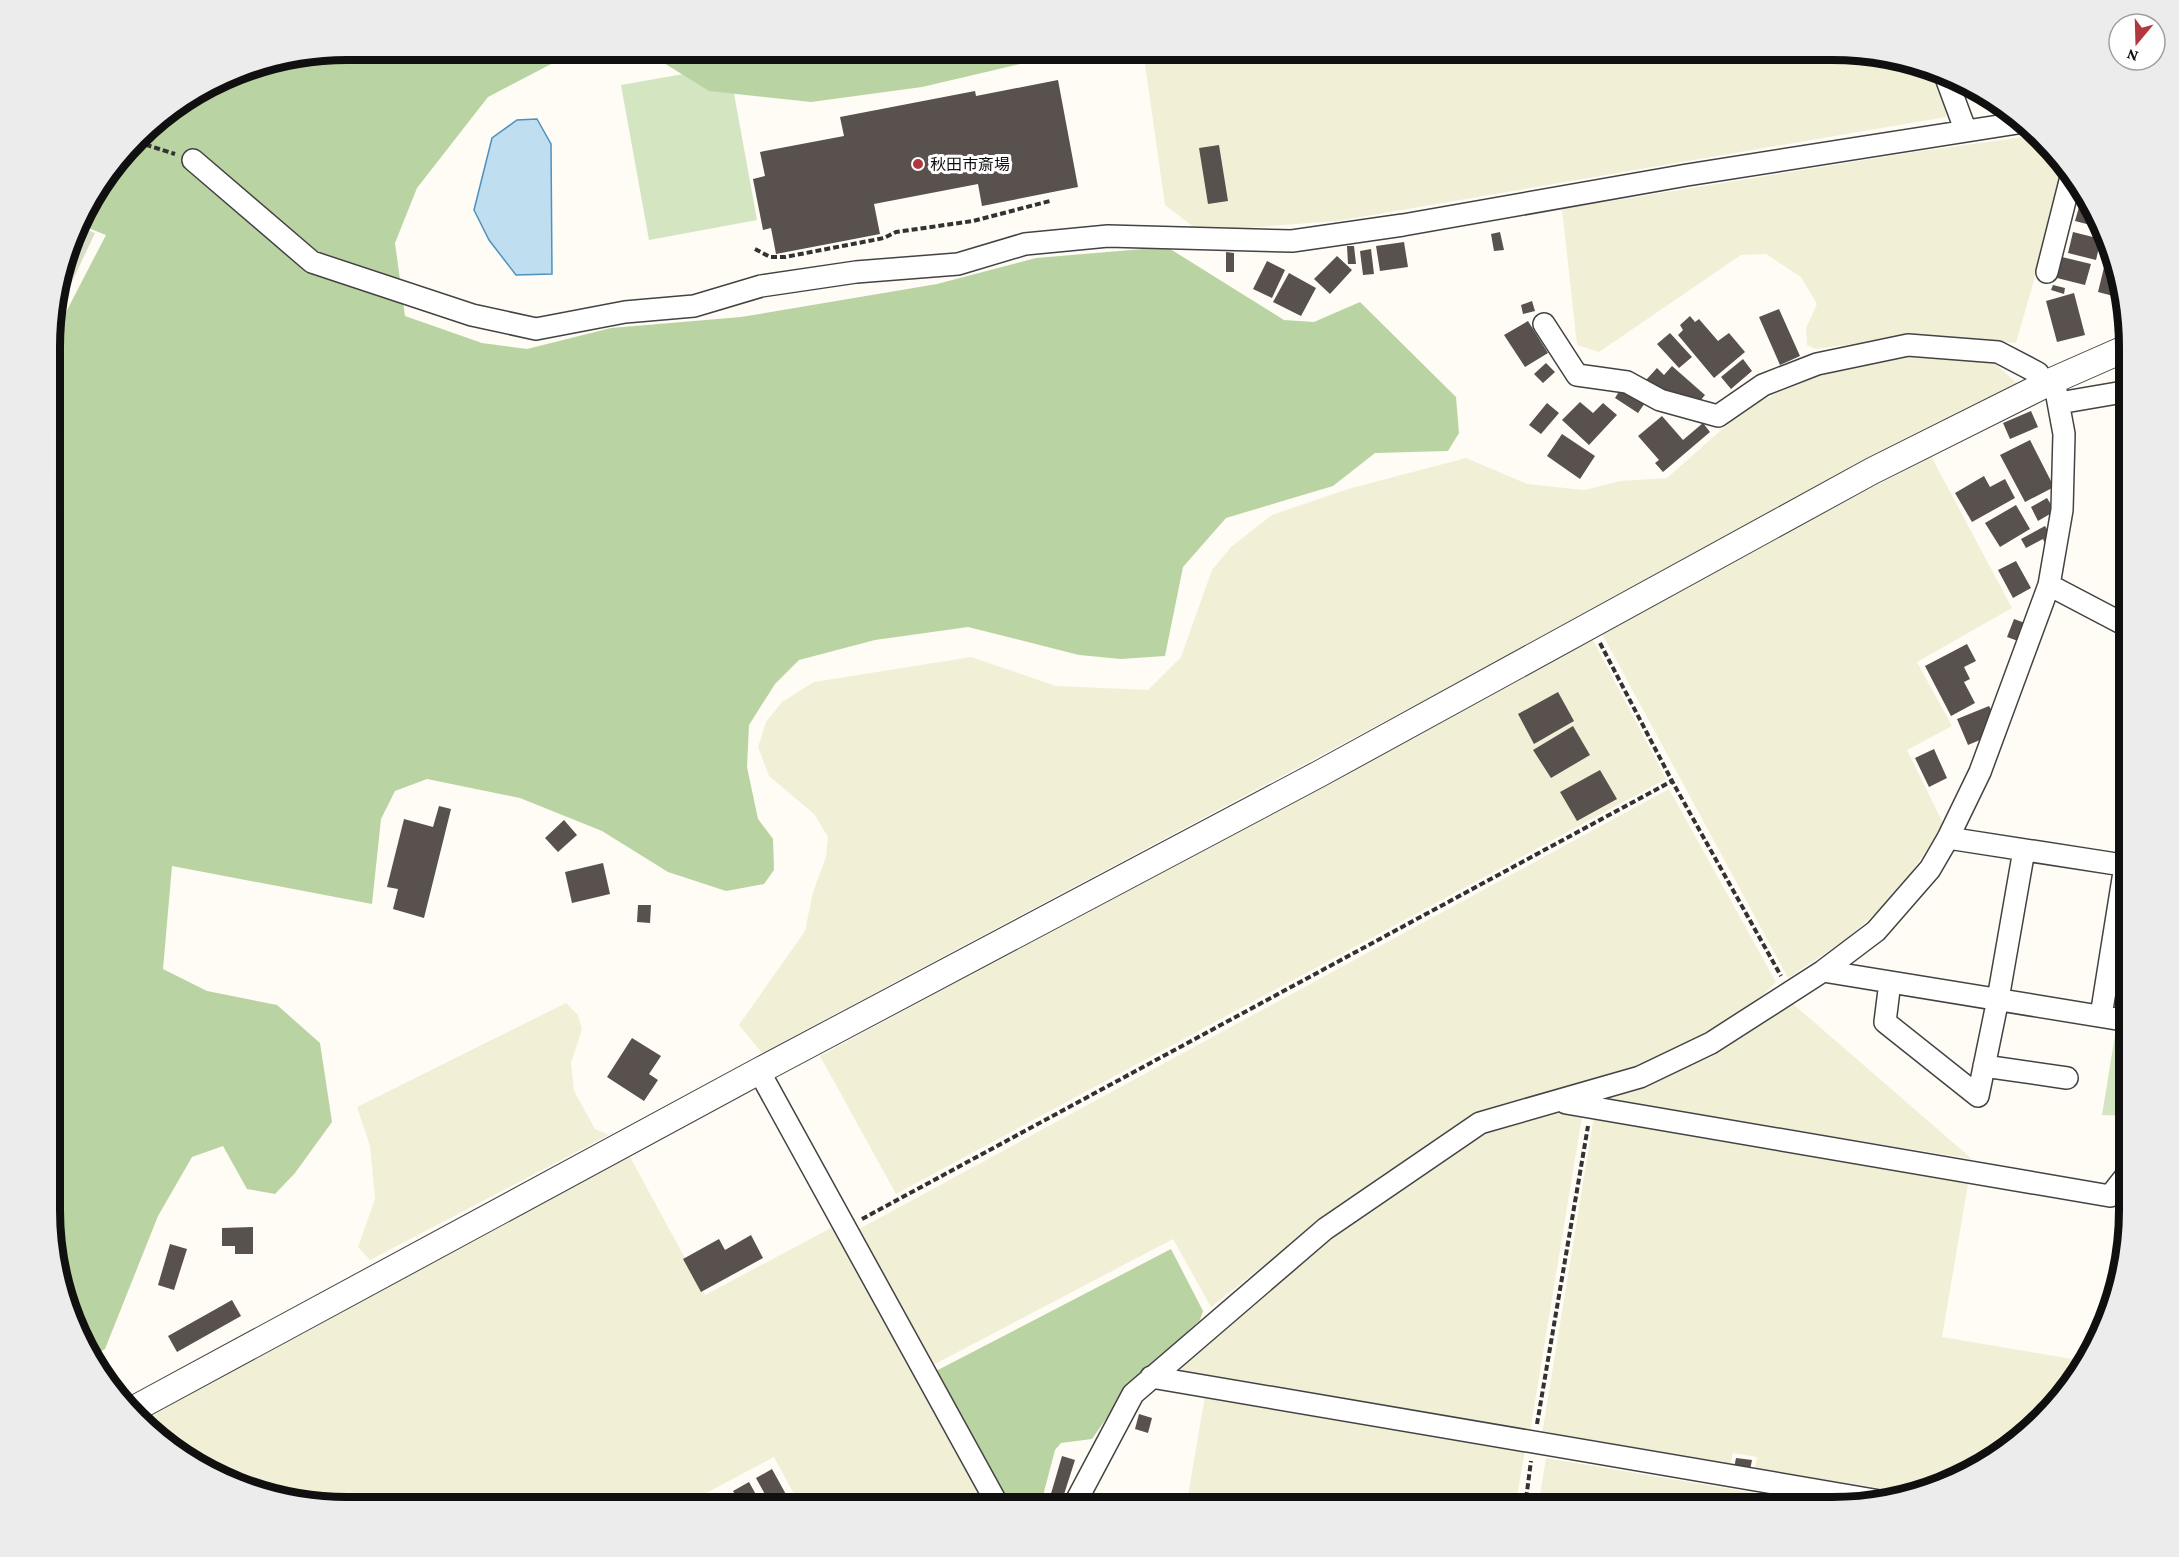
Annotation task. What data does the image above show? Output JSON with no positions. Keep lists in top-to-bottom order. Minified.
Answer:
{"places":["秋田市斎場"],"north":"bottom"}
